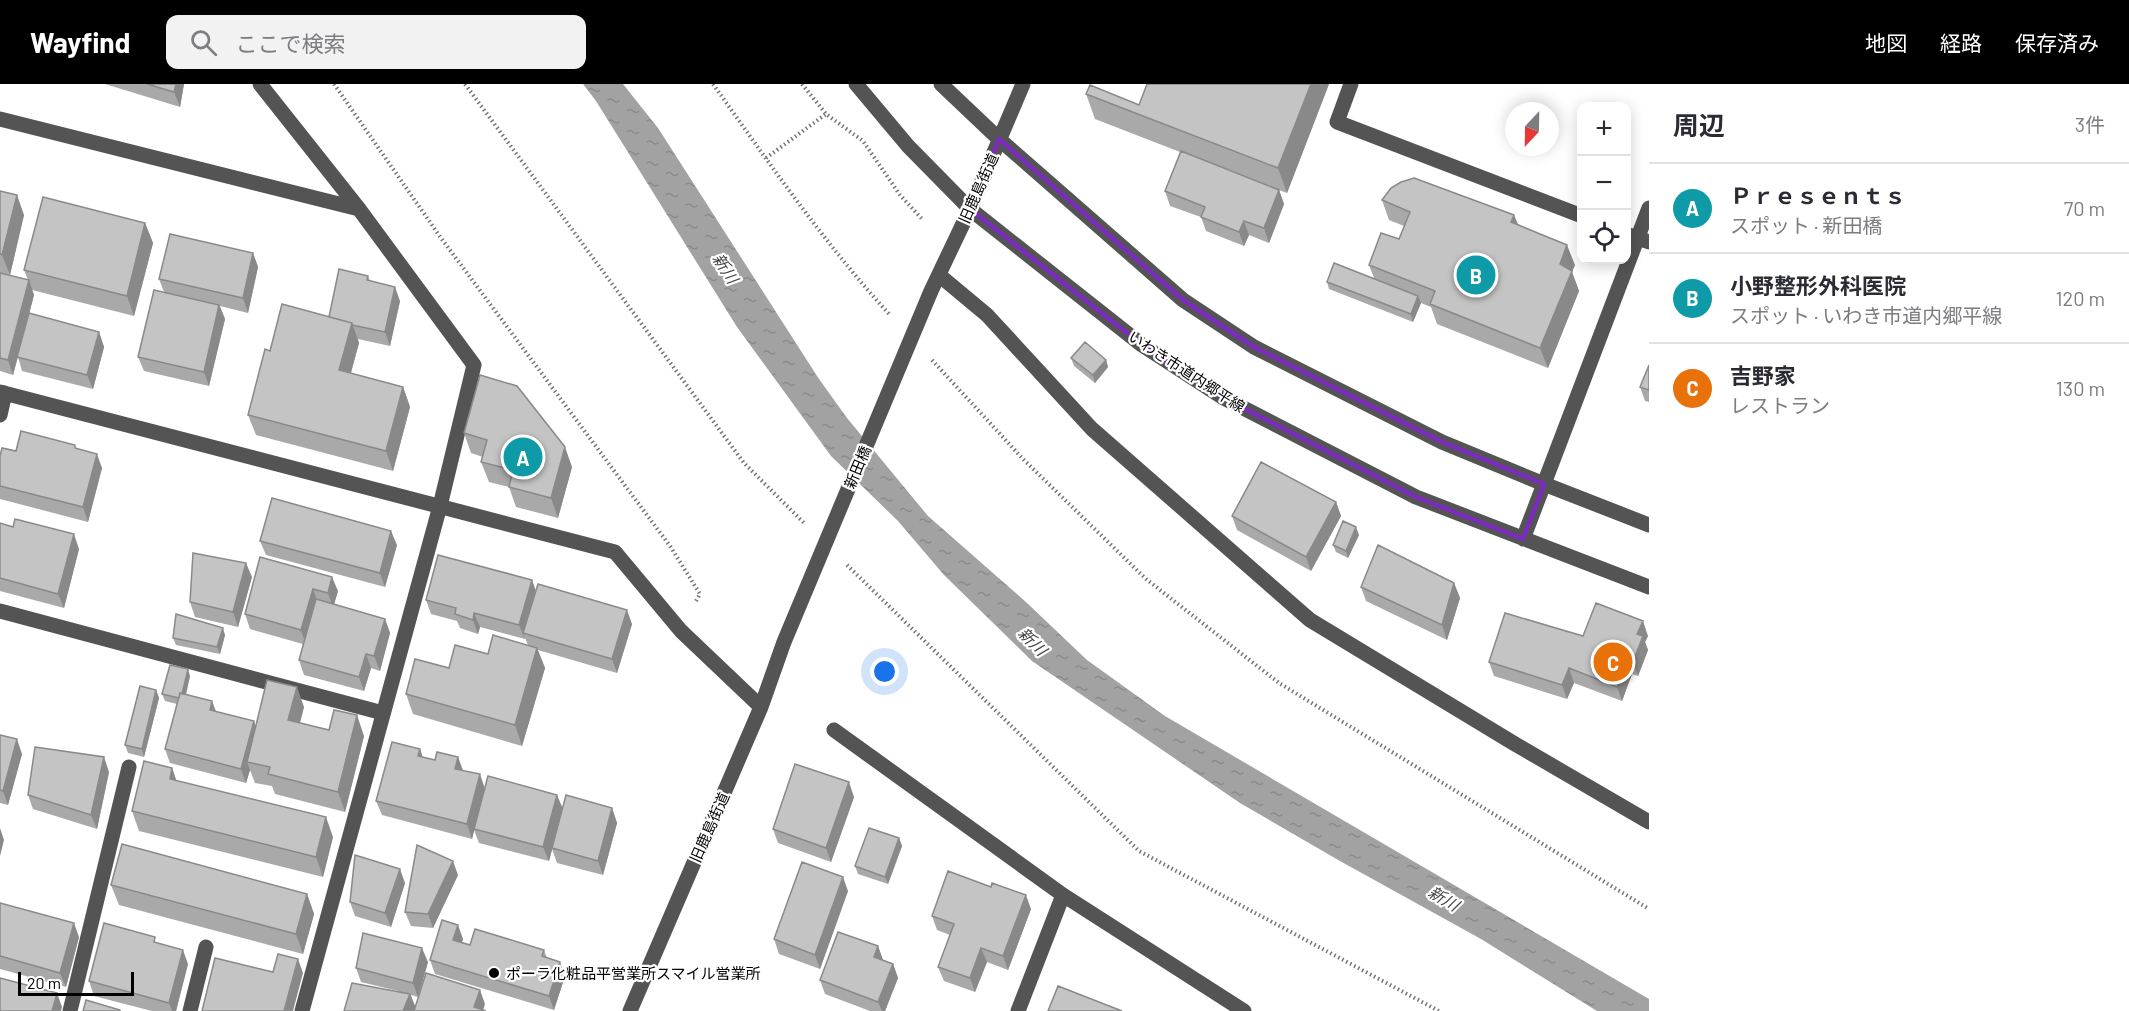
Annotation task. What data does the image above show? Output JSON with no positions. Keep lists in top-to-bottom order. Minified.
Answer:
{"streets":{"street":["旧鹿島街道","いわき市道内郷平線","新田橋"]},"crossings":[["旧鹿島街道","いわき市道内郷平線"],["旧鹿島街道","新田橋"]],"water":["新川"],"places":["ポーラ化粧品平営業所スマイル営業所"],"scale_bar":"20 m","north":"bottom","page":{"header":"Wayfind","search":"ここで検索","nav":["地図","経路","保存済み"],"heading":["周辺","3件"],"map_buttons":["+","−"],"list":[{"mark":"A","name":"Ｐｒｅｓｅｎｔｓ","note":"スポット · 新田橋","value":"70 m"},{"mark":"B","name":"小野整形外科医院","note":"スポット · いわき市道内郷平線","value":"120 m"},{"mark":"C","name":"吉野家","note":"レストラン","value":"130 m"}],"pins":["B","A","C"],"scale":"20 m"}}
